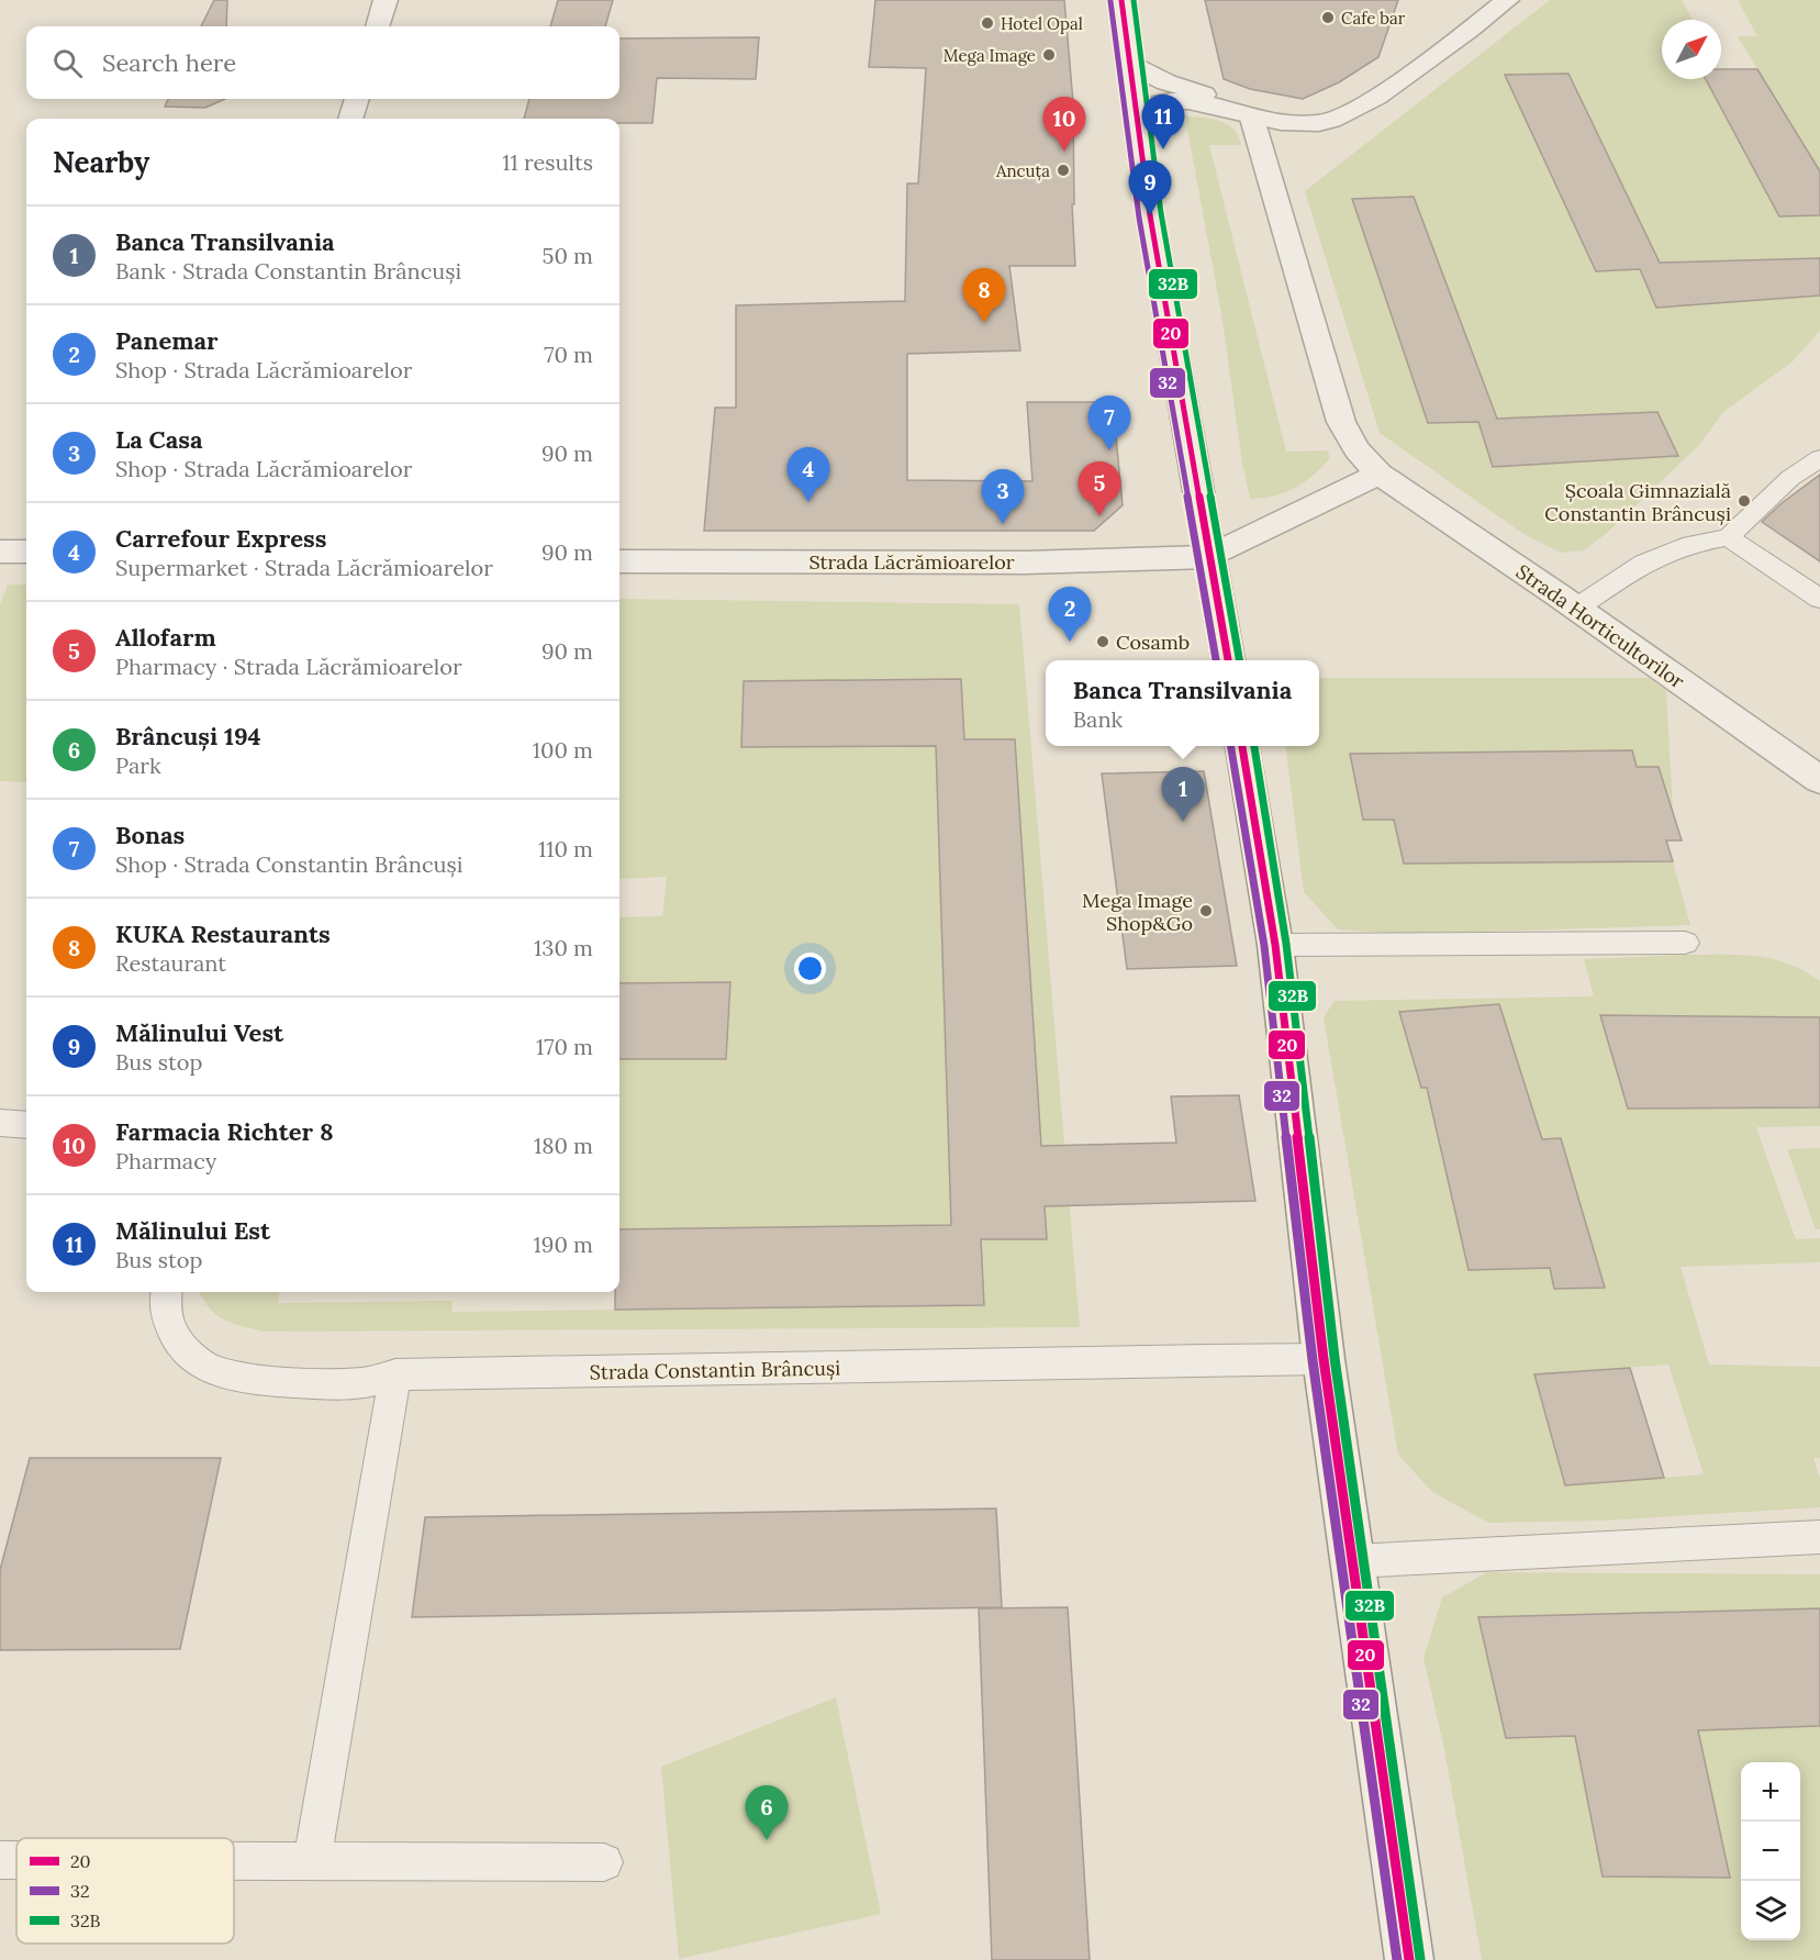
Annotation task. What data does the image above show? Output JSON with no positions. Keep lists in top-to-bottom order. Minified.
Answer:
{"streets":{"street":["Strada Lăcrămioarelor","Strada Horticultorilor"],"lane":["Strada Constantin Brâncuși"]},"places":["Cafe bar","Hotel Opal","Mega Image","Ancuța","Școala Gimnazială Constantin Brâncuși","Cosamb","Mega Image Shop&Go"],"lines":["transit line 20","transit line 32B","transit line 32"],"legend":["20","32","32B"],"north":"top right","page":{"search":"Search here","pins":["11","10","9","8","7","4","5","3","2","1","6"],"heading":["Nearby","11 results"],"list":[{"mark":"1","name":"Banca Transilvania","note":"Bank · Strada Constantin Brâncuși","value":"50 m"},{"mark":"2","name":"Panemar","note":"Shop · Strada Lăcrămioarelor","value":"70 m"},{"mark":"3","name":"La Casa","note":"Shop · Strada Lăcrămioarelor","value":"90 m"},{"mark":"4","name":"Carrefour Express","note":"Supermarket · Strada Lăcrămioarelor","value":"90 m"},{"mark":"5","name":"Allofarm","note":"Pharmacy · Strada Lăcrămioarelor","value":"90 m"},{"mark":"6","name":"Brâncuși 194","note":"Park","value":"100 m"},{"mark":"7","name":"Bonas","note":"Shop · Strada Constantin Brâncuși","value":"110 m"},{"mark":"8","name":"KUKA Restaurants","note":"Restaurant","value":"130 m"},{"mark":"9","name":"Mălinului Vest","note":"Bus stop","value":"170 m"},{"mark":"10","name":"Farmacia Richter 8","note":"Pharmacy","value":"180 m"},{"mark":"11","name":"Mălinului Est","note":"Bus stop","value":"190 m"}],"popup":["Banca Transilvania","Bank"],"map_buttons":["+","−"]}}
